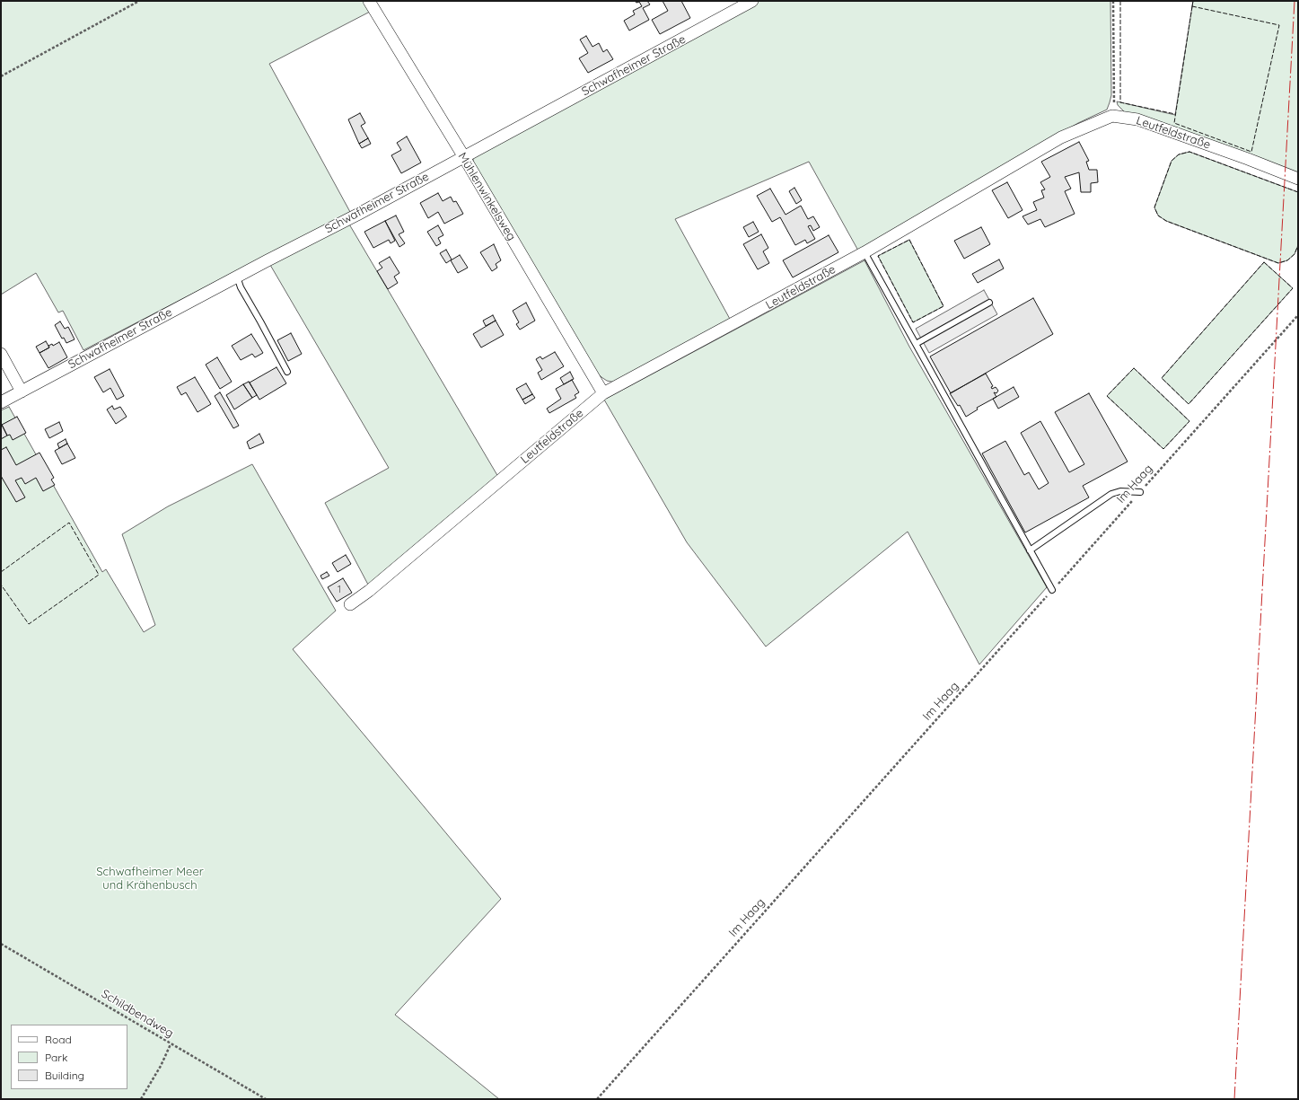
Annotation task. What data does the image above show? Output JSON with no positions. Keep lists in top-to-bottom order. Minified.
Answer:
{"streets":{"street":["Schwafheimer Straße","Leutfeldstraße","Mühlenwinkelsweg"],"path":["Im Haag","Schildbendweg"]},"crossings":[["Schwafheimer Straße","Mühlenwinkelsweg"],["Leutfeldstraße","Mühlenwinkelsweg"]],"parks":["Schwafheimer Meer und Krähenbusch"],"house_numbers":["1"],"legend":["Road","Park","Building"]}
